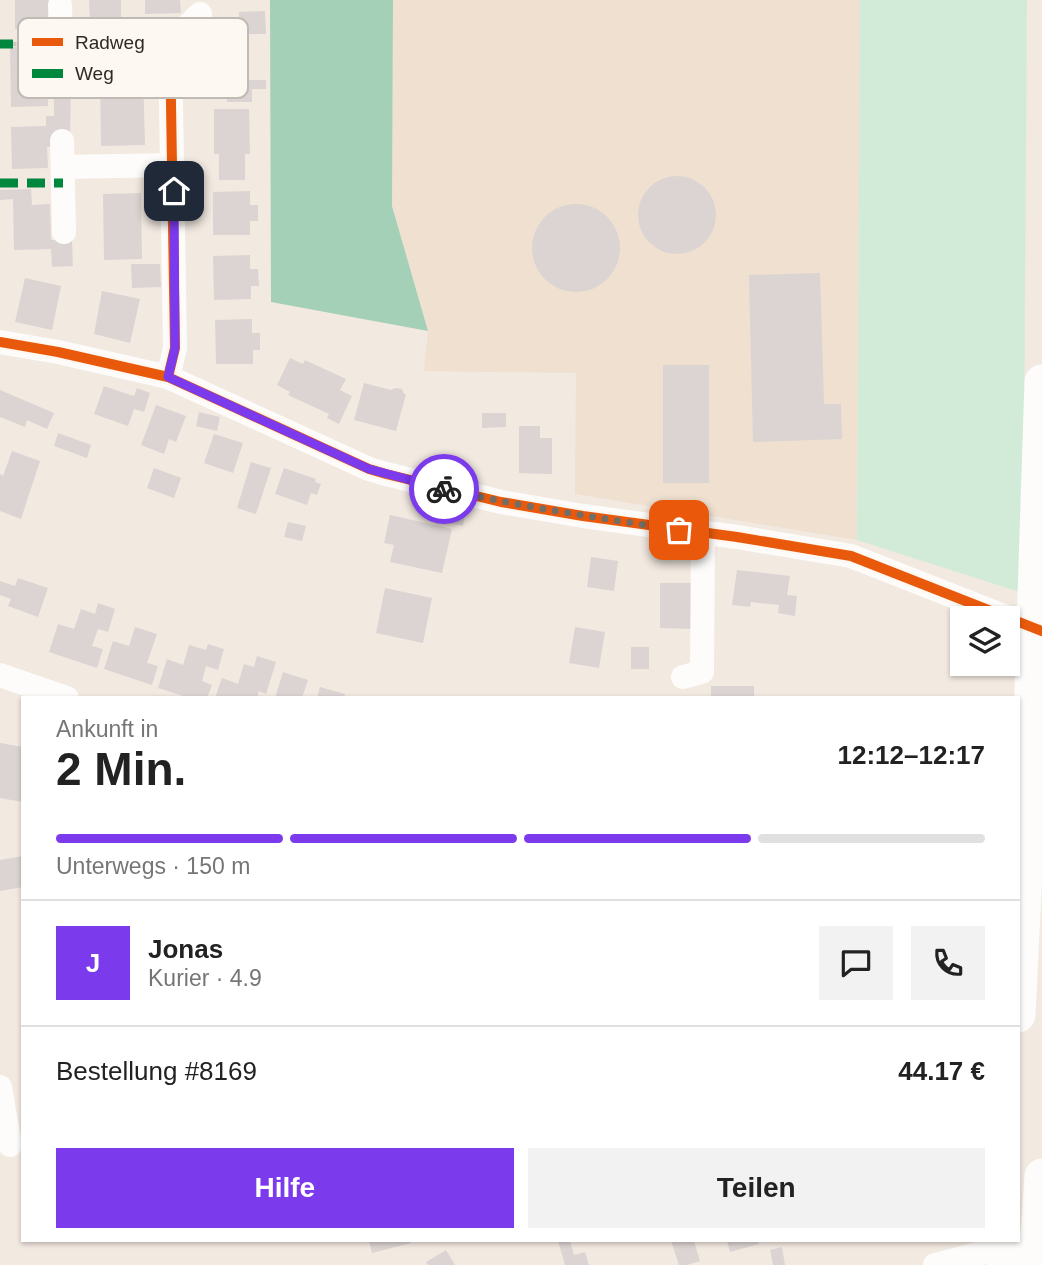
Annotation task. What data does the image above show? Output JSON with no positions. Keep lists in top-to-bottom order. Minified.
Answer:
{"legend":["Radweg","Weg"],"page":{"heading":["2 Min.","Ankunft in","12:12–12:17"],"panel":["Jonas","Kurier · 4.9","Bestellung #8169","44.17 €"],"bar":"Unterwegs · 150 m","round":"J","buttons":["Hilfe","Teilen"]}}
